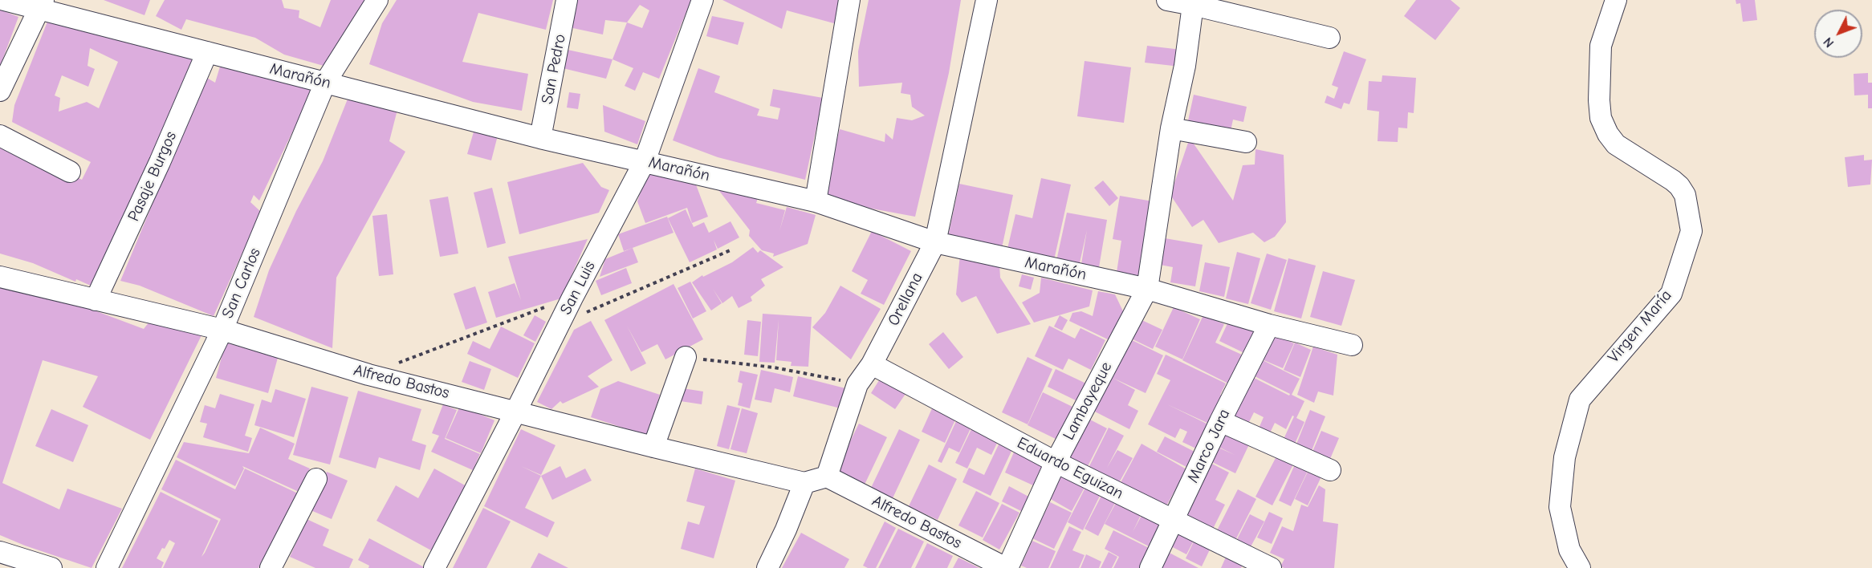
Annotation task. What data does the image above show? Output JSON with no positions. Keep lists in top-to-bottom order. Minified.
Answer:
{"streets":{"street":["San Pedro","Marañón","Pasaje Burgos","San Carlos","San Luis","Orellana","Virgen María","Alfredo Bastos","Lambayeque","Marco Jara","Eduardo Eguizan"]},"crossings":[["San Pedro","Marañón"],["Marañón","Pasaje Burgos"],["Marañón","San Carlos"],["Marañón","San Luis"],["Marañón","Orellana"],["Marañón","Lambayeque"],["Marañón","Marco Jara"],["Pasaje Burgos","Alfredo Bastos"],["San Carlos","Alfredo Bastos"],["San Luis","Alfredo Bastos"],["Orellana","Alfredo Bastos"],["Orellana","Eduardo Eguizan"],["Alfredo Bastos","Lambayeque"],["Lambayeque","Eduardo Eguizan"],["Marco Jara","Eduardo Eguizan"]],"north":"bottom left"}
